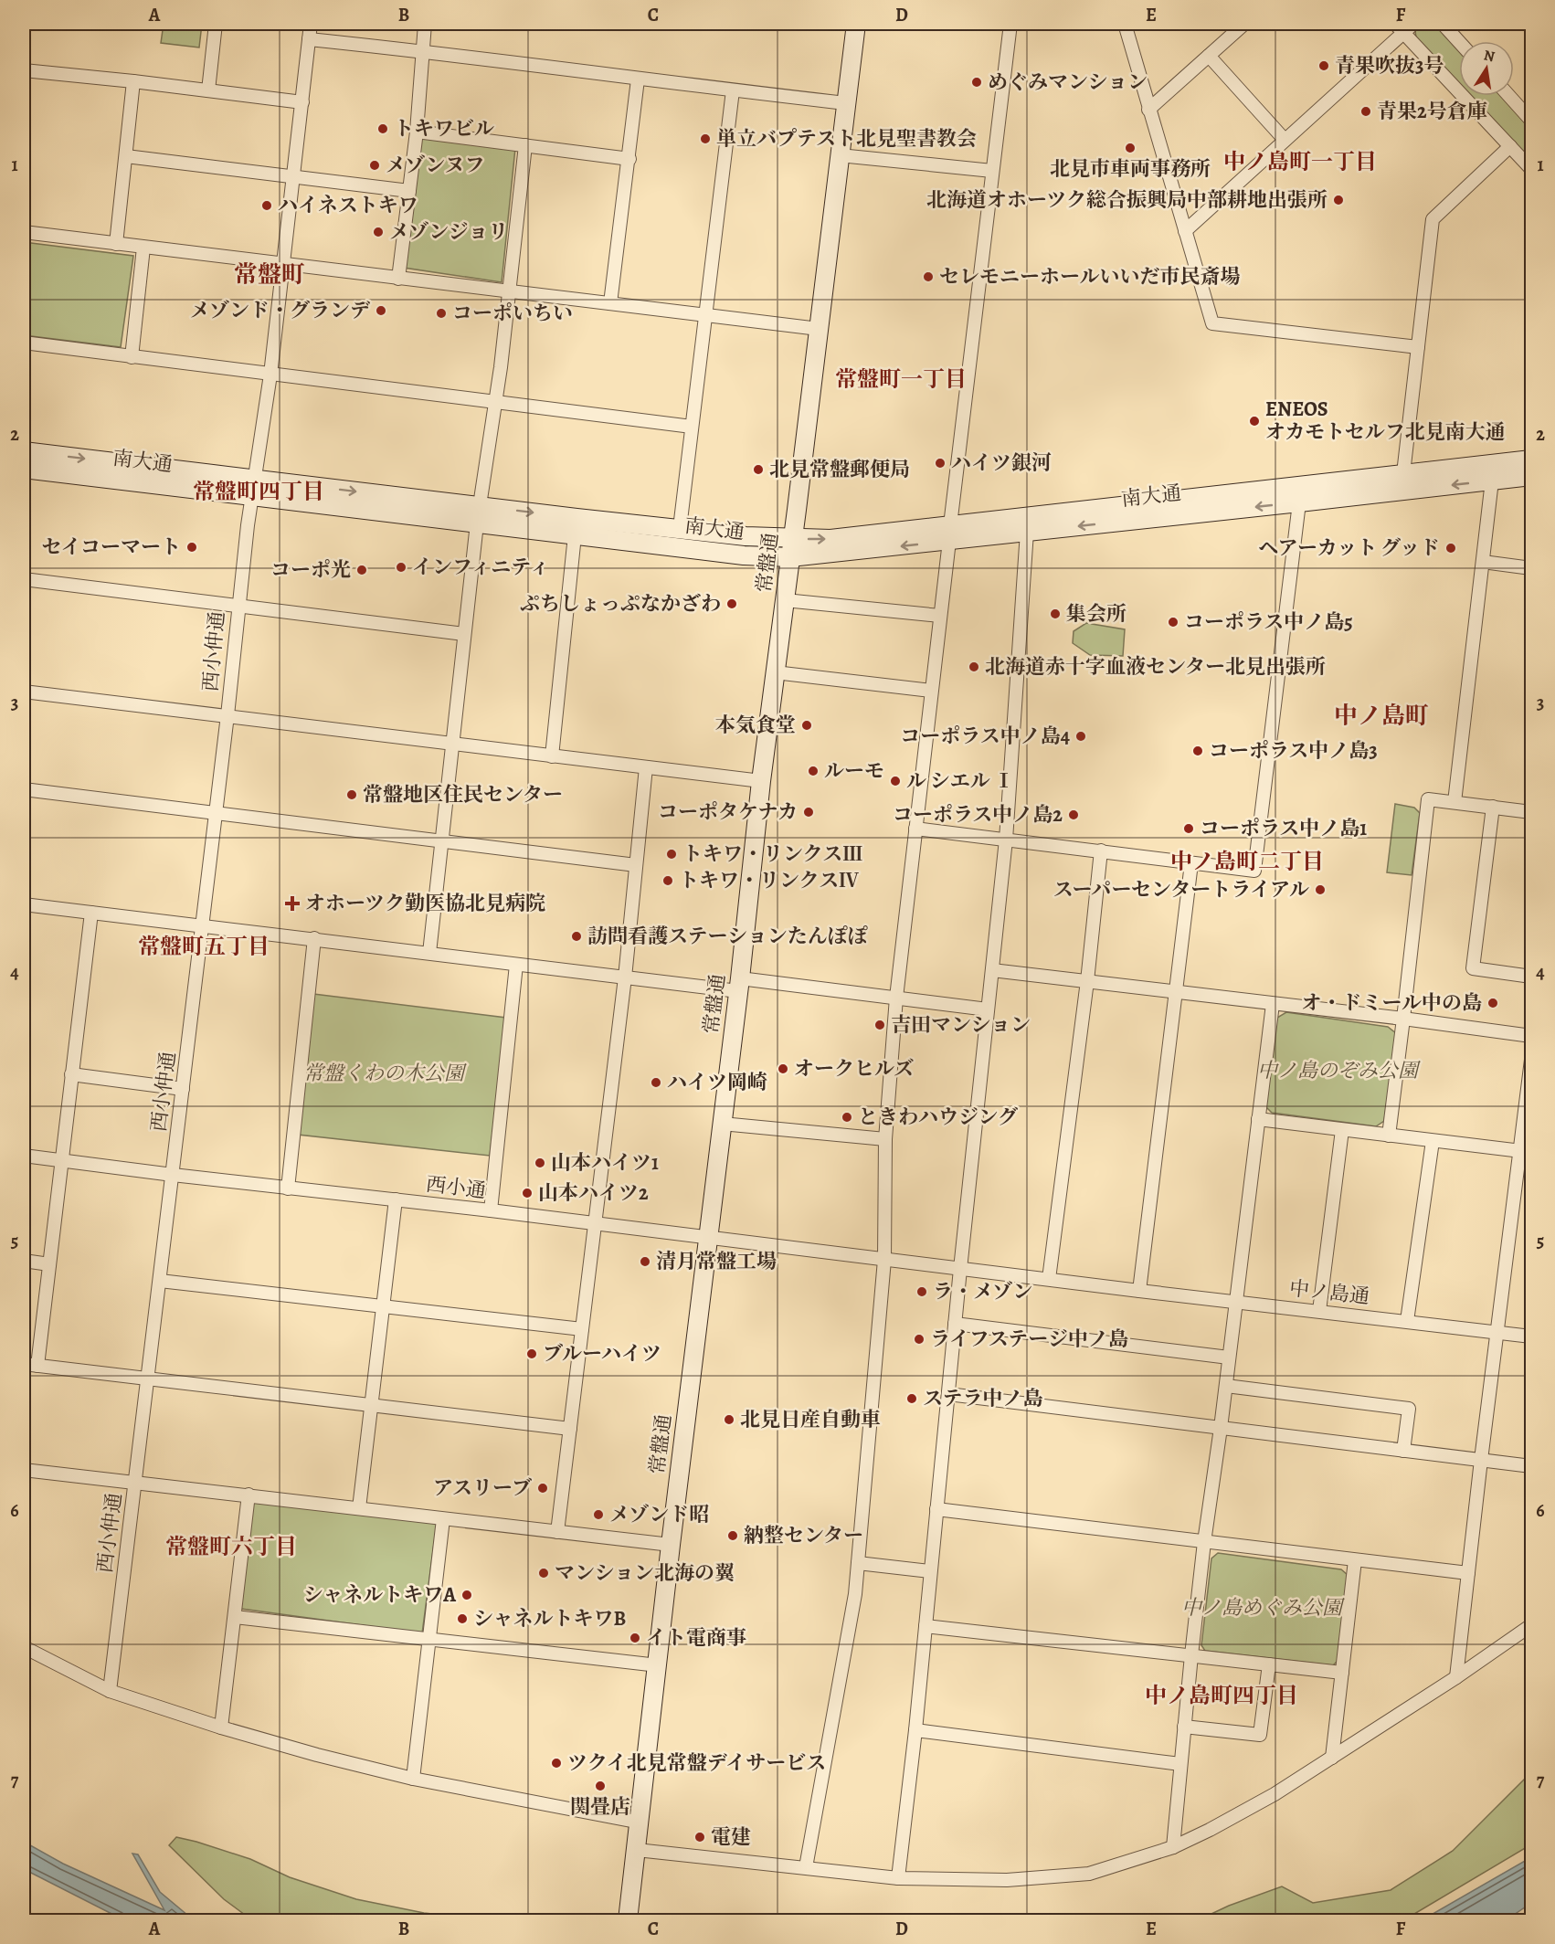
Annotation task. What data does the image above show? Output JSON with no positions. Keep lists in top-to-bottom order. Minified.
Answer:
{"streets":{"street":["南大通","常盤通","西小仲通","西小通","中ノ島通"]},"crossings":[["南大通","常盤通"],["南大通","西小仲通"],["常盤通","西小通"],["西小仲通","西小通"],["西小通","中ノ島通"]],"districts":["中ノ島町一丁目","常盤町","常盤町一丁目","常盤町四丁目","中ノ島町","中ノ島町二丁目","常盤町五丁目","常盤町六丁目","中ノ島町四丁目"],"parks":["中ノ島のぞみ公園","常盤くわの木公園","中ノ島めぐみ公園"],"places":{"other":["青果吹抜3号","めぐみマンション","青果2号倉庫","トキワビル","単立バプテスト北見聖書教会","北見市車両事務所","メゾンヌフ","北海道オホーツク総合振興局中部耕地出張所","ハイネストキワ","メゾンジョリ","セレモニーホールいいだ市民斎場","メゾンド・グランデ","コーポいちい","ENEOS オカモトセルフ北見南大通","ハイツ銀河","北見常盤郵便局","セイコーマート","ヘアーカット グッド","インフィニティ","コーポ光","ぷちしょっぷなかざわ","集会所","コーポラス中ノ島5","北海道赤十字血液センター北見出張所","本気食堂","コーポラス中ノ島4","コーポラス中ノ島3","ルーモ","ル シエル Ⅰ","常盤地区住民センター","コーポタケナカ","コーポラス中ノ島2","コーポラス中ノ島1","トキワ・リンクスⅢ","トキワ・リンクスⅣ","スーパーセンタートライアル","訪問看護ステーションたんぽぽ","オ・ドミール中の島","吉田マンション","オークヒルズ","ハイツ岡崎","ときわハウジング","山本ハイツ1","山本ハイツ2","清月常盤工場","ラ・メゾン","ライフステージ中ノ島","ブルーハイツ","ステラ中ノ島","北見日産自動車","アスリーブ","メゾンド昭","納整センター","マンション北海の翼","シャネルトキワA","シャネルトキワB","イト電商事","ツクイ北見常盤デイサービス","関畳店","電建"],"health":["オホーツク勤医協北見病院"]},"north":"top","grid":{"columns":["A","B","C","D","E","F"],"rows":["1","2","3","4","5","6","7"]}}
